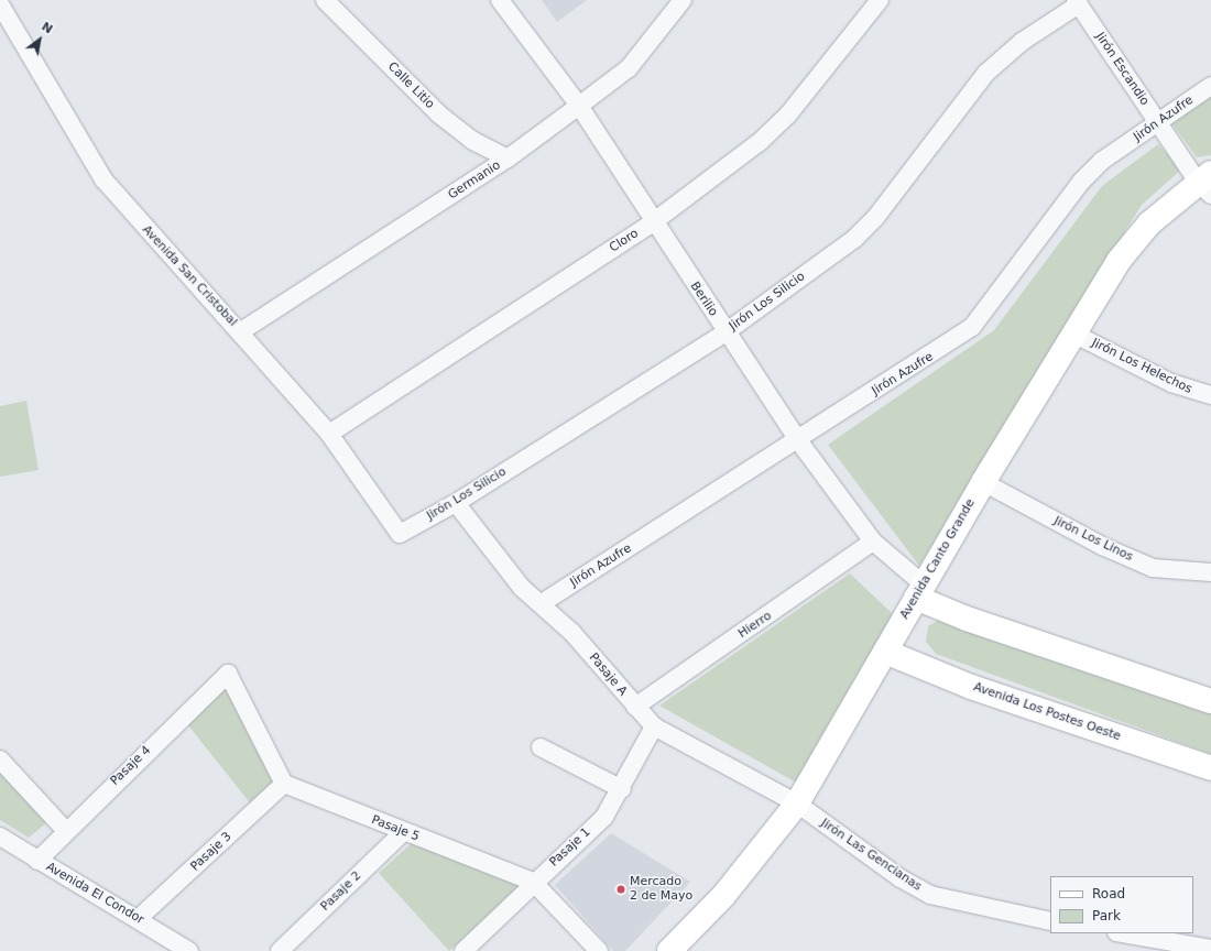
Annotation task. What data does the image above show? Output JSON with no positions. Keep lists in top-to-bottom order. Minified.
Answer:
{"streets":{"street":["Jirón Escandio","Calle Litio","Jirón Azufre","Germanio","Cloro","Avenida San Cristobal","Berilio","Jirón Los Silicio","Jirón Los Helechos","Jirón Los Linos","Avenida Canto Grande","Hierro","Pasaje A","Avenida Los Postes Oeste","Pasaje 4","Pasaje 5","Pasaje 1","Pasaje 3","Jirón Las Gencianas","Pasaje 2","Avenida El Condor"]},"crossings":[["Jirón Escandio","Jirón Azufre"],["Jirón Escandio","Jirón Los Silicio"],["Jirón Escandio","Avenida Canto Grande"],["Calle Litio","Germanio"],["Jirón Azufre","Berilio"],["Jirón Azufre","Pasaje A"],["Germanio","Avenida San Cristobal"],["Germanio","Berilio"],["Cloro","Avenida San Cristobal"],["Cloro","Berilio"],["Avenida San Cristobal","Jirón Los Silicio"],["Berilio","Jirón Los Silicio"],["Berilio","Avenida Canto Grande"],["Berilio","Hierro"],["Jirón Los Silicio","Pasaje A"],["Jirón Los Helechos","Avenida Canto Grande"],["Jirón Los Linos","Avenida Canto Grande"],["Avenida Canto Grande","Pasaje A"],["Avenida Canto Grande","Avenida Los Postes Oeste"],["Avenida Canto Grande","Jirón Las Gencianas"],["Hierro","Pasaje A"],["Pasaje A","Pasaje 1"],["Pasaje A","Jirón Las Gencianas"],["Pasaje 4","Pasaje 5"],["Pasaje 4","Pasaje 3"],["Pasaje 4","Avenida El Condor"],["Pasaje 5","Pasaje 1"],["Pasaje 5","Pasaje 3"],["Pasaje 5","Pasaje 2"],["Pasaje 3","Avenida El Condor"]],"places":["Mercado 2 de Mayo"],"legend":["Road","Park"],"north":"top right"}
